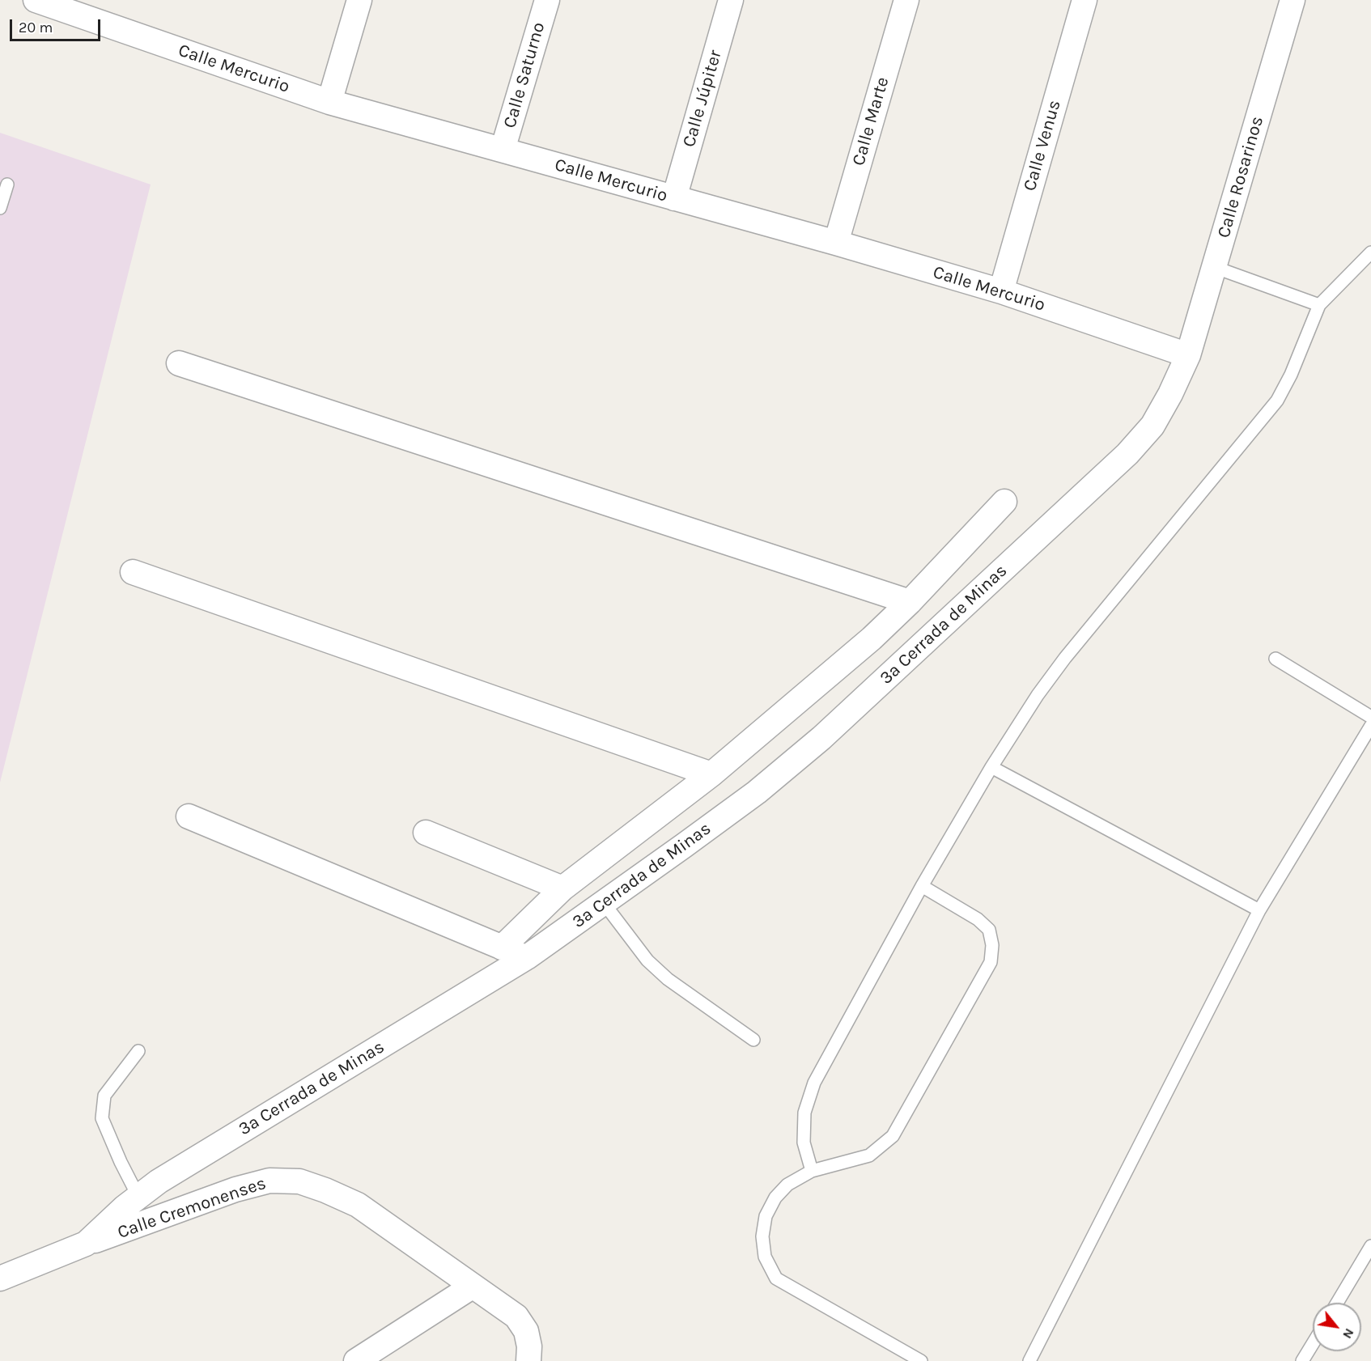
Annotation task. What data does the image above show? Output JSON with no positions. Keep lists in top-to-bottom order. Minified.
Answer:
{"streets":{"street":["Calle Mercurio","Calle Saturno","Calle Júpiter","Calle Marte","Calle Venus","Calle Rosarinos","3ª Cerrada de Minas","Calle Cremonenses"]},"crossings":[["Calle Mercurio","Calle Saturno"],["Calle Mercurio","Calle Júpiter"],["Calle Mercurio","Calle Marte"],["Calle Mercurio","Calle Venus"],["Calle Mercurio","Calle Rosarinos"],["Calle Mercurio","3ª Cerrada de Minas"],["Calle Rosarinos","3ª Cerrada de Minas"],["3ª Cerrada de Minas","Calle Cremonenses"]],"scale_bar":"20 m","north":"bottom right"}
